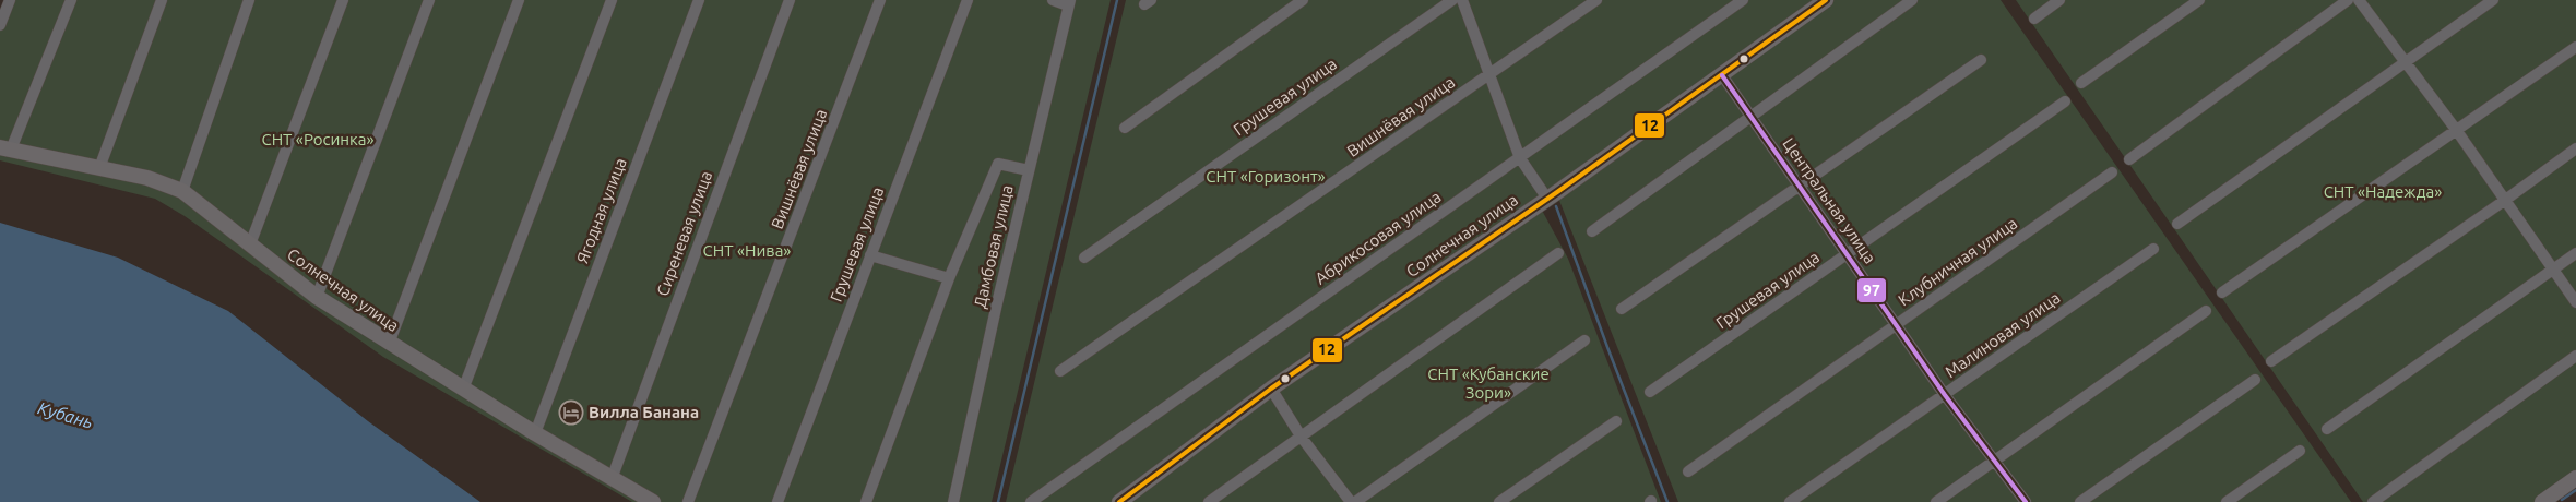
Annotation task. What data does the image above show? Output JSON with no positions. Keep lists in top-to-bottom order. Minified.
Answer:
{"streets":{"street":["Грушевая улица","Вишнёвая улица","Центральная улица","Ягодная улица","Сиреневая улица","Солнечная улица","Абрикосовая улица","Дамбовая улица","Клубничная улица","Малиновая улица"]},"crossings":[["Грушевая улица","Центральная улица"],["Центральная улица","Солнечная улица"],["Центральная улица","Клубничная улица"],["Центральная улица","Малиновая улица"],["Ягодная улица","Солнечная улица"],["Сиреневая улица","Солнечная улица"]],"water":["Кубань"],"parks":["СНТ «Росинка»","СНТ «Горизонт»","СНТ «Надежда»","СНТ «Нива»","СНТ «Кубанские Зори»"],"places":{"hotel":["Вилла Банана"]},"lines":["transit line 12","transit line 97"]}
